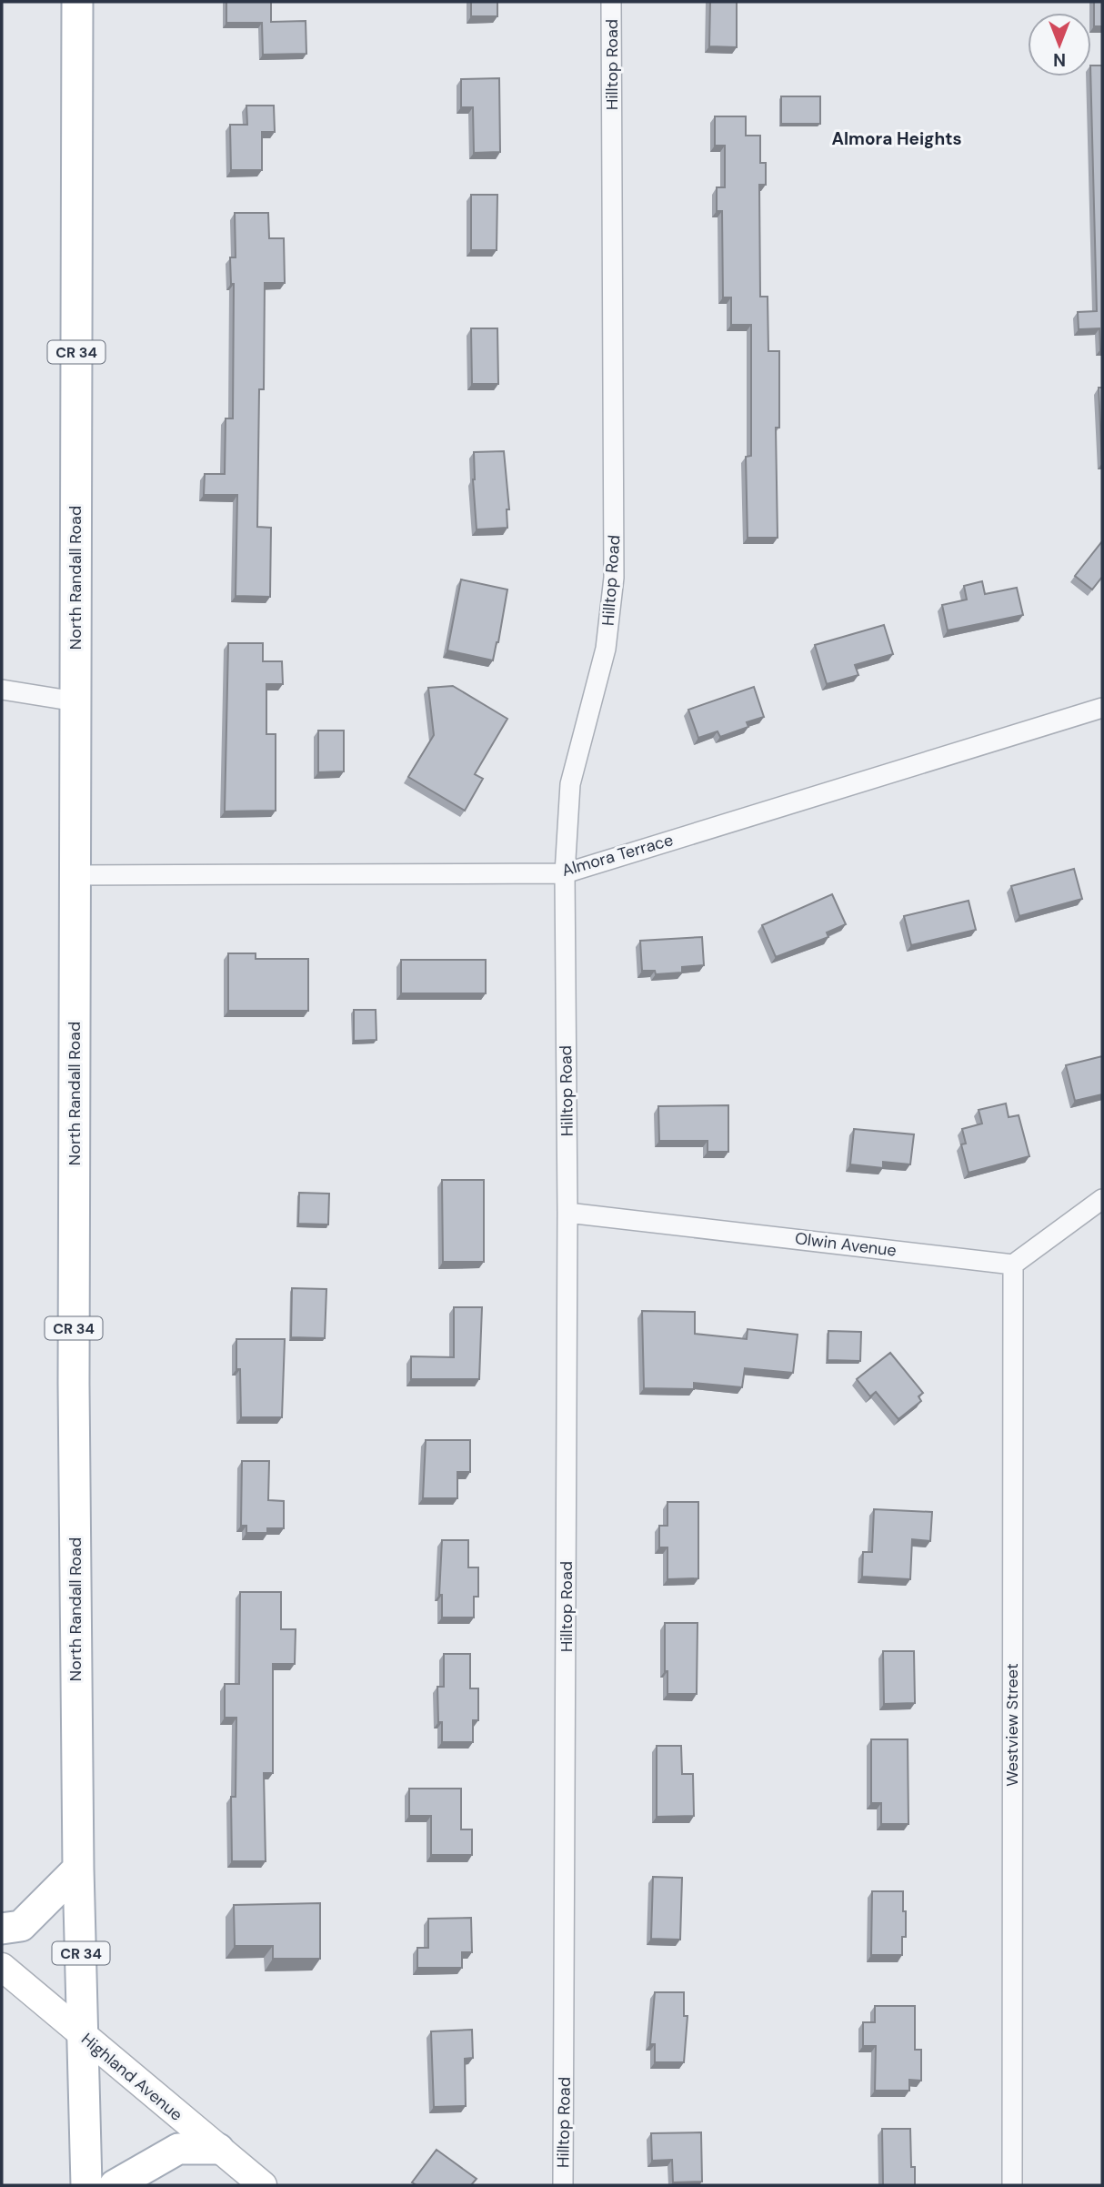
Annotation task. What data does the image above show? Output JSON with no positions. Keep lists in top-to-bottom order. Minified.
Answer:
{"streets":{"main road":["CR 34","North Randall Road","Highland Avenue"],"street":["Hilltop Road","Almora Terrace","Olwin Avenue","Westview Street"]},"crossings":[["Hilltop Road","Almora Terrace"],["Hilltop Road","Olwin Avenue"],["North Randall Road","Almora Terrace"],["North Randall Road","Highland Avenue"],["Olwin Avenue","Westview Street"]],"districts":["Almora Heights"],"north":"bottom"}
